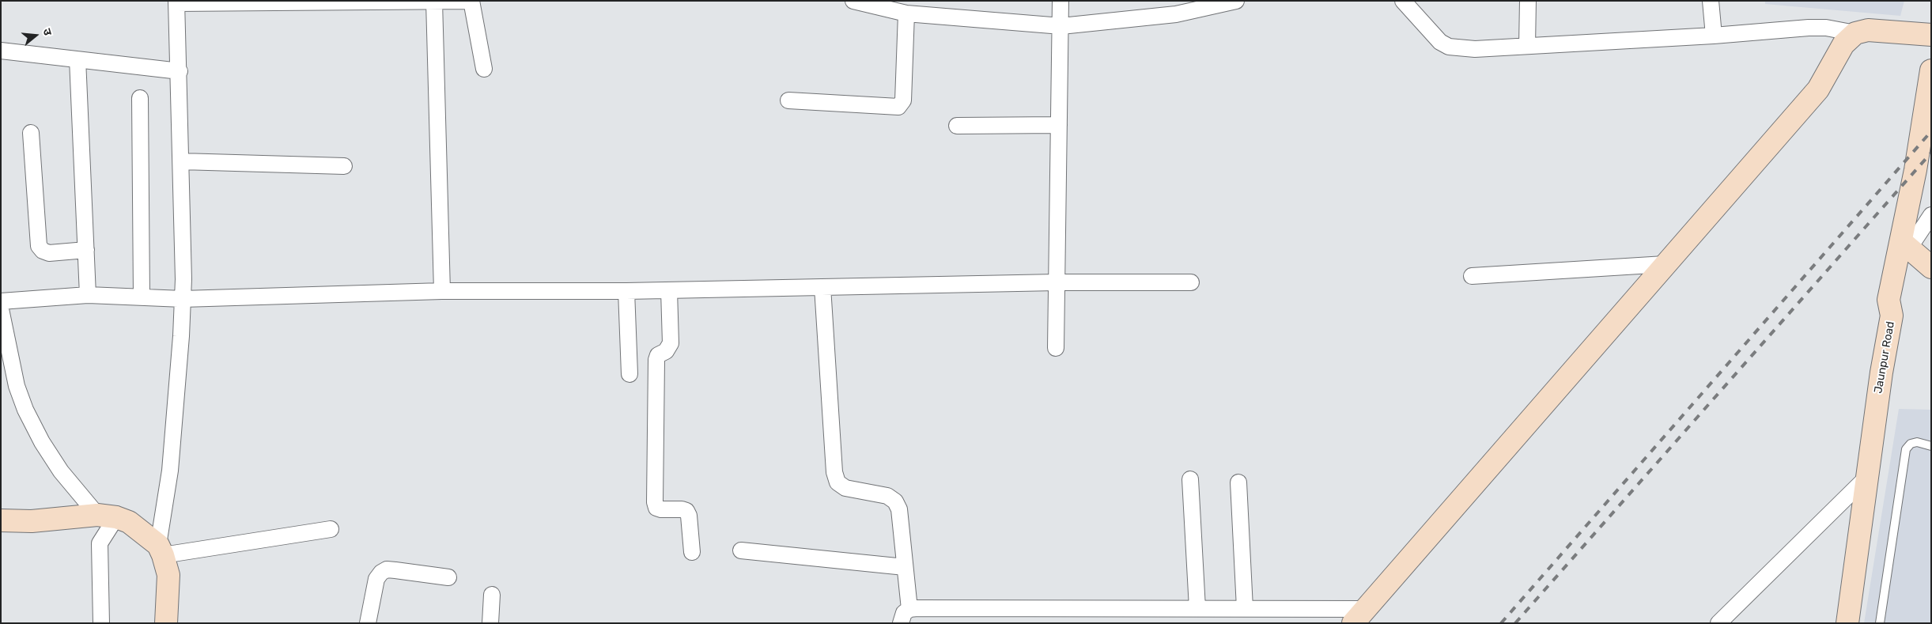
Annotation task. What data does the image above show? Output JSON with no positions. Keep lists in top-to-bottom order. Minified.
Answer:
{"streets":{"street":["Jaunpur Road"]},"north":"right"}
